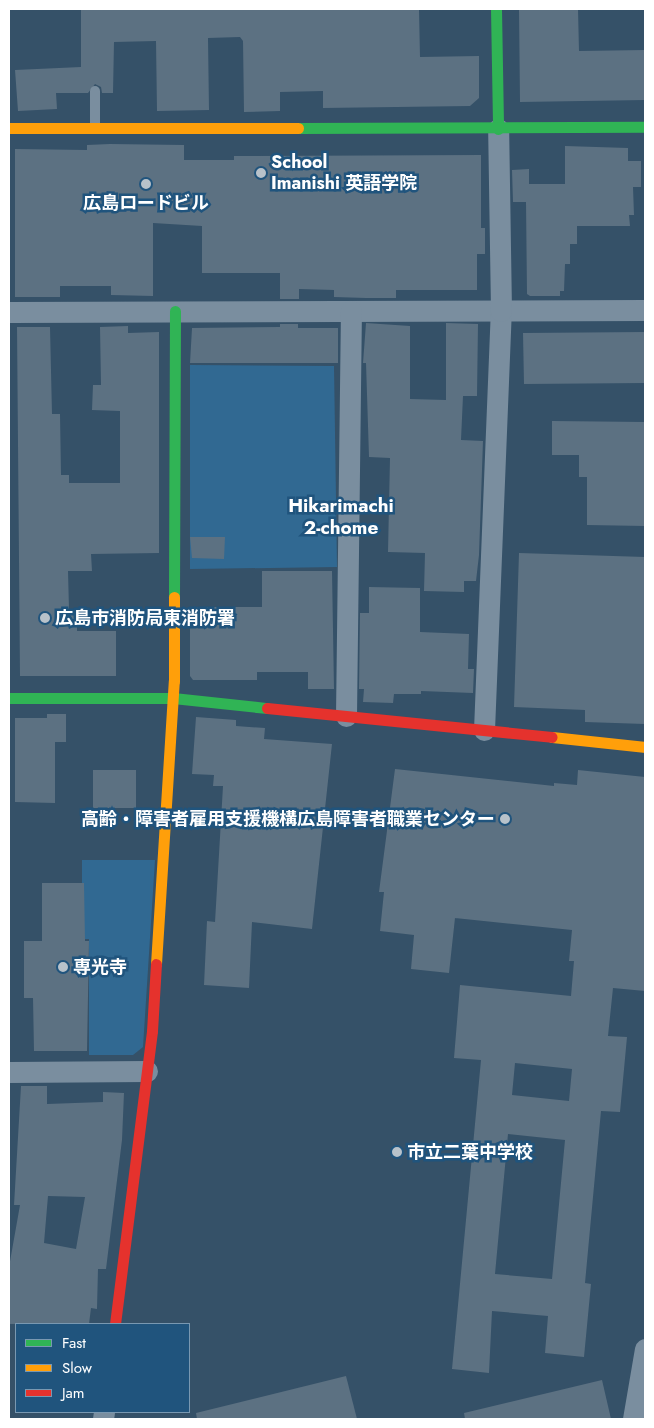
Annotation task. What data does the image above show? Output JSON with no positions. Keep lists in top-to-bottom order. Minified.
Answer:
{"districts":["Hikarimachi 2-chome"],"places":["School Imanishi 英語学院","広島ロードビル","広島市消防局東消防署","高齢・障害者雇用支援機構広島障害者職業センター","専光寺","市立二葉中学校"],"legend":["Fast","Slow","Jam"]}
